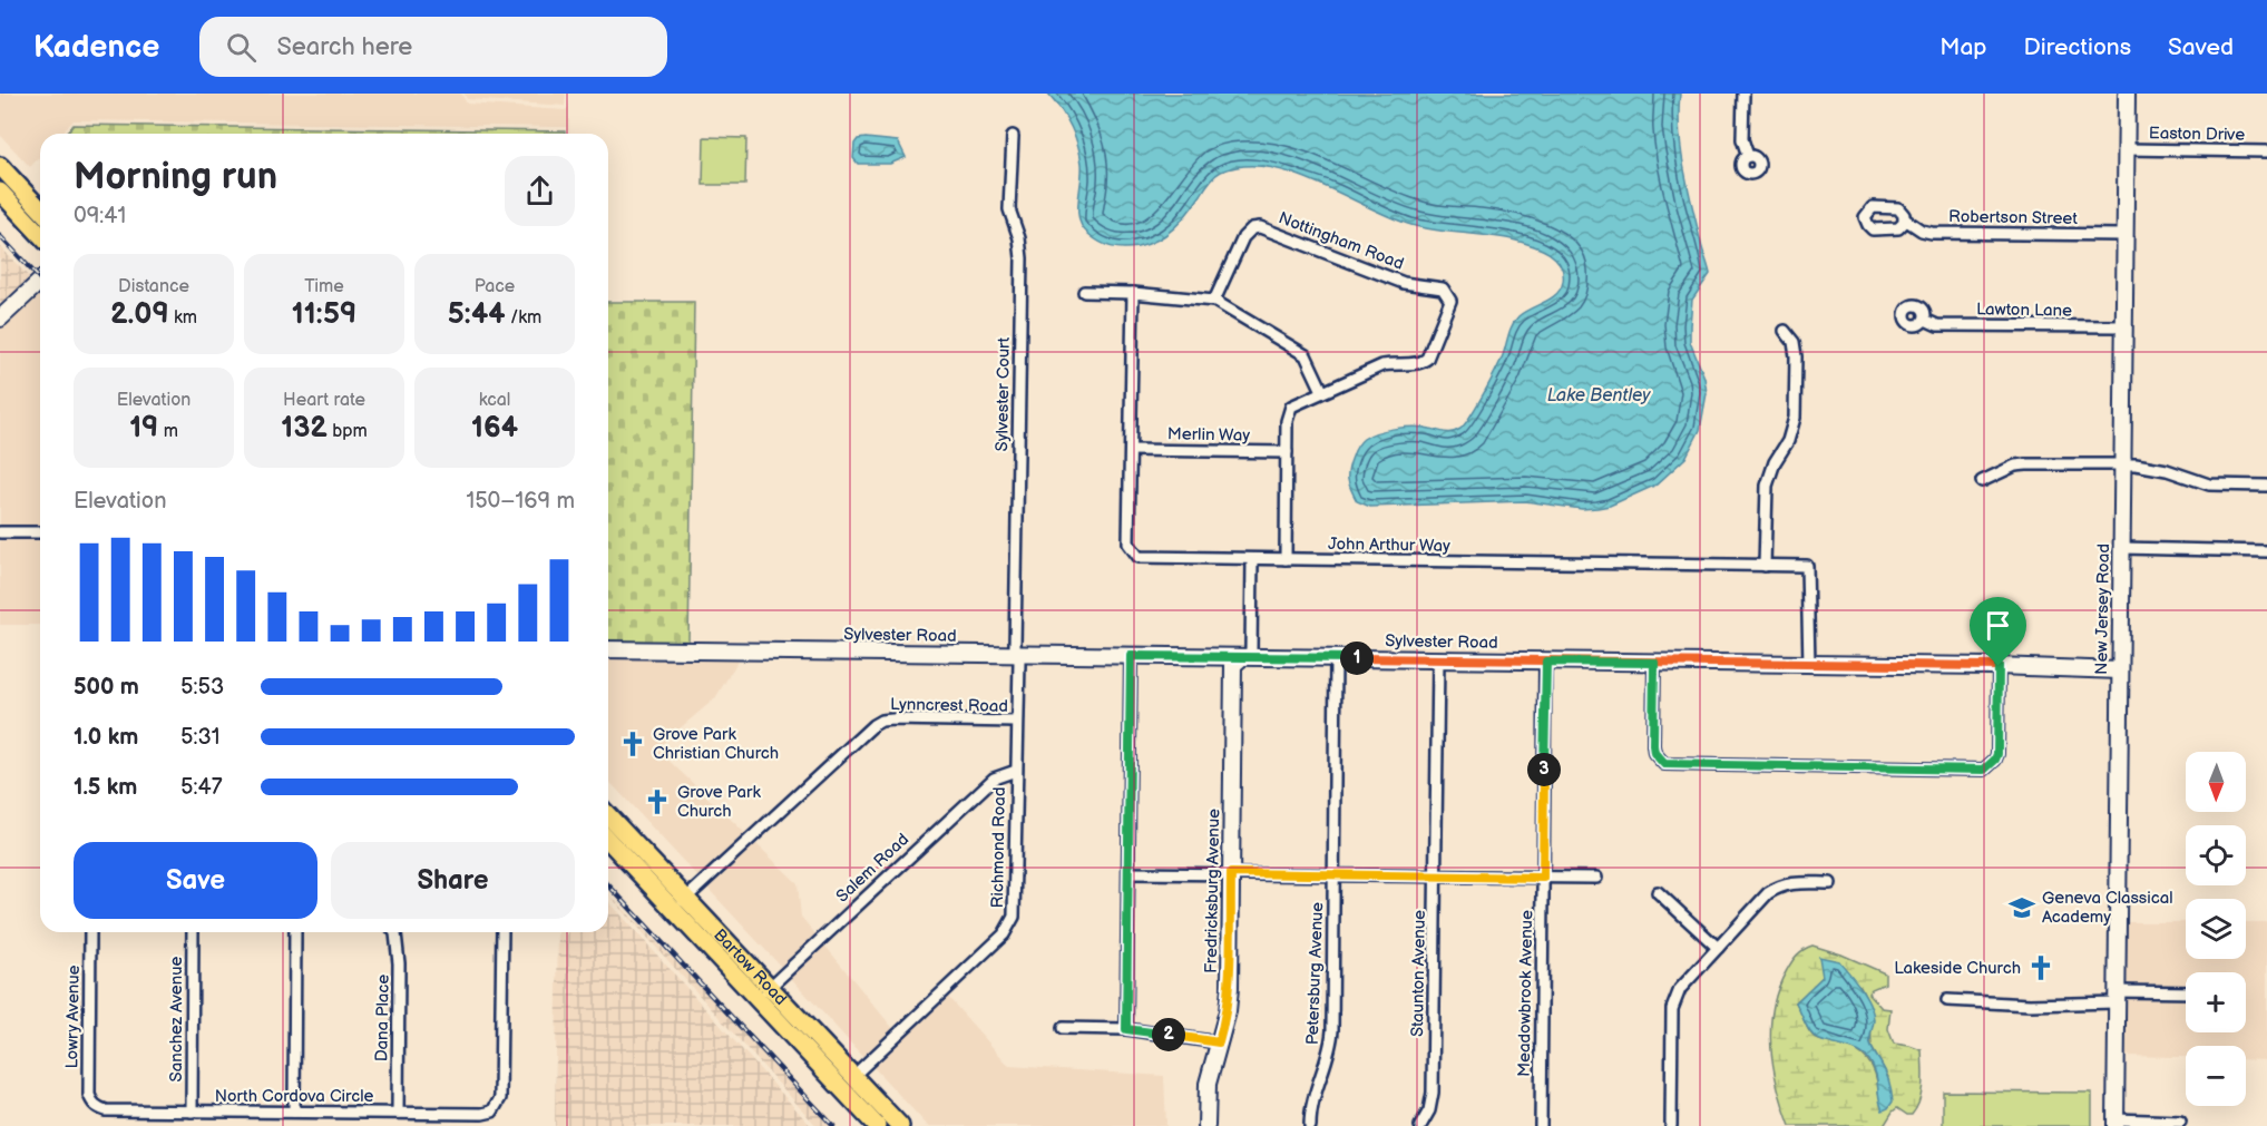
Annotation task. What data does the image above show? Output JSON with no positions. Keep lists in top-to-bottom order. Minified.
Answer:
{"streets":{"main road":["Bartow Road"],"street":["Easton Drive","Robertson Street","Nottingham Road","Lawton Lane","Sylvester Court","Merlin Way","John Arthur Way","New Jersey Road","Sylvester Road","Lynncrest Road","Richmond Road","Salem Road","Fredricksburg Avenue","Petersburg Avenue","Staunton Avenue","Meadowbrook Avenue","Lowry Avenue","Dana Place","Sanchez Avenue","North Cordova Circle"]},"crossings":[["Easton Drive","New Jersey Road"],["Robertson Street","New Jersey Road"],["Nottingham Road","Merlin Way"],["Nottingham Road","John Arthur Way"],["Lawton Lane","New Jersey Road"],["Sylvester Court","Sylvester Road"],["Sylvester Court","Richmond Road"],["Merlin Way","John Arthur Way"],["John Arthur Way","Sylvester Road"],["New Jersey Road","Sylvester Road"],["Sylvester Road","Richmond Road"],["Sylvester Road","Fredricksburg Avenue"],["Sylvester Road","Petersburg Avenue"],["Sylvester Road","Staunton Avenue"],["Sylvester Road","Meadowbrook Avenue"],["Lynncrest Road","Richmond Road"],["Lynncrest Road","Bartow Road"],["Richmond Road","Salem Road"],["Richmond Road","Bartow Road"],["Salem Road","Bartow Road"],["Lowry Avenue","North Cordova Circle"],["Dana Place","North Cordova Circle"],["Sanchez Avenue","North Cordova Circle"]],"water":["Lake Bentley"],"places":{"church":["Grove Park Christian Church","Grove Park Church","Lakeside Church"],"school or university":["Geneva Classical Academy"]},"north":"bottom","page":{"header":"Kadence","search":"Search here","nav":["Map","Directions","Saved"],"heading":["Morning run","09:41"],"stats":[["Distance","2.09 km"],["Time","11:59"],["Pace","5:44 /km"],["Elevation","19 m"],["Heart rate","132 bpm"],["kcal","164"]],"chart":["Elevation","150–169 m"],"pins":["1","3","2"],"list":[{"name":"500 m","note":"5:53"},{"name":"1.0 km","note":"5:31"},{"name":"1.5 km","note":"5:47"}],"map_buttons":["+","−"],"buttons":["Save","Share"]}}
